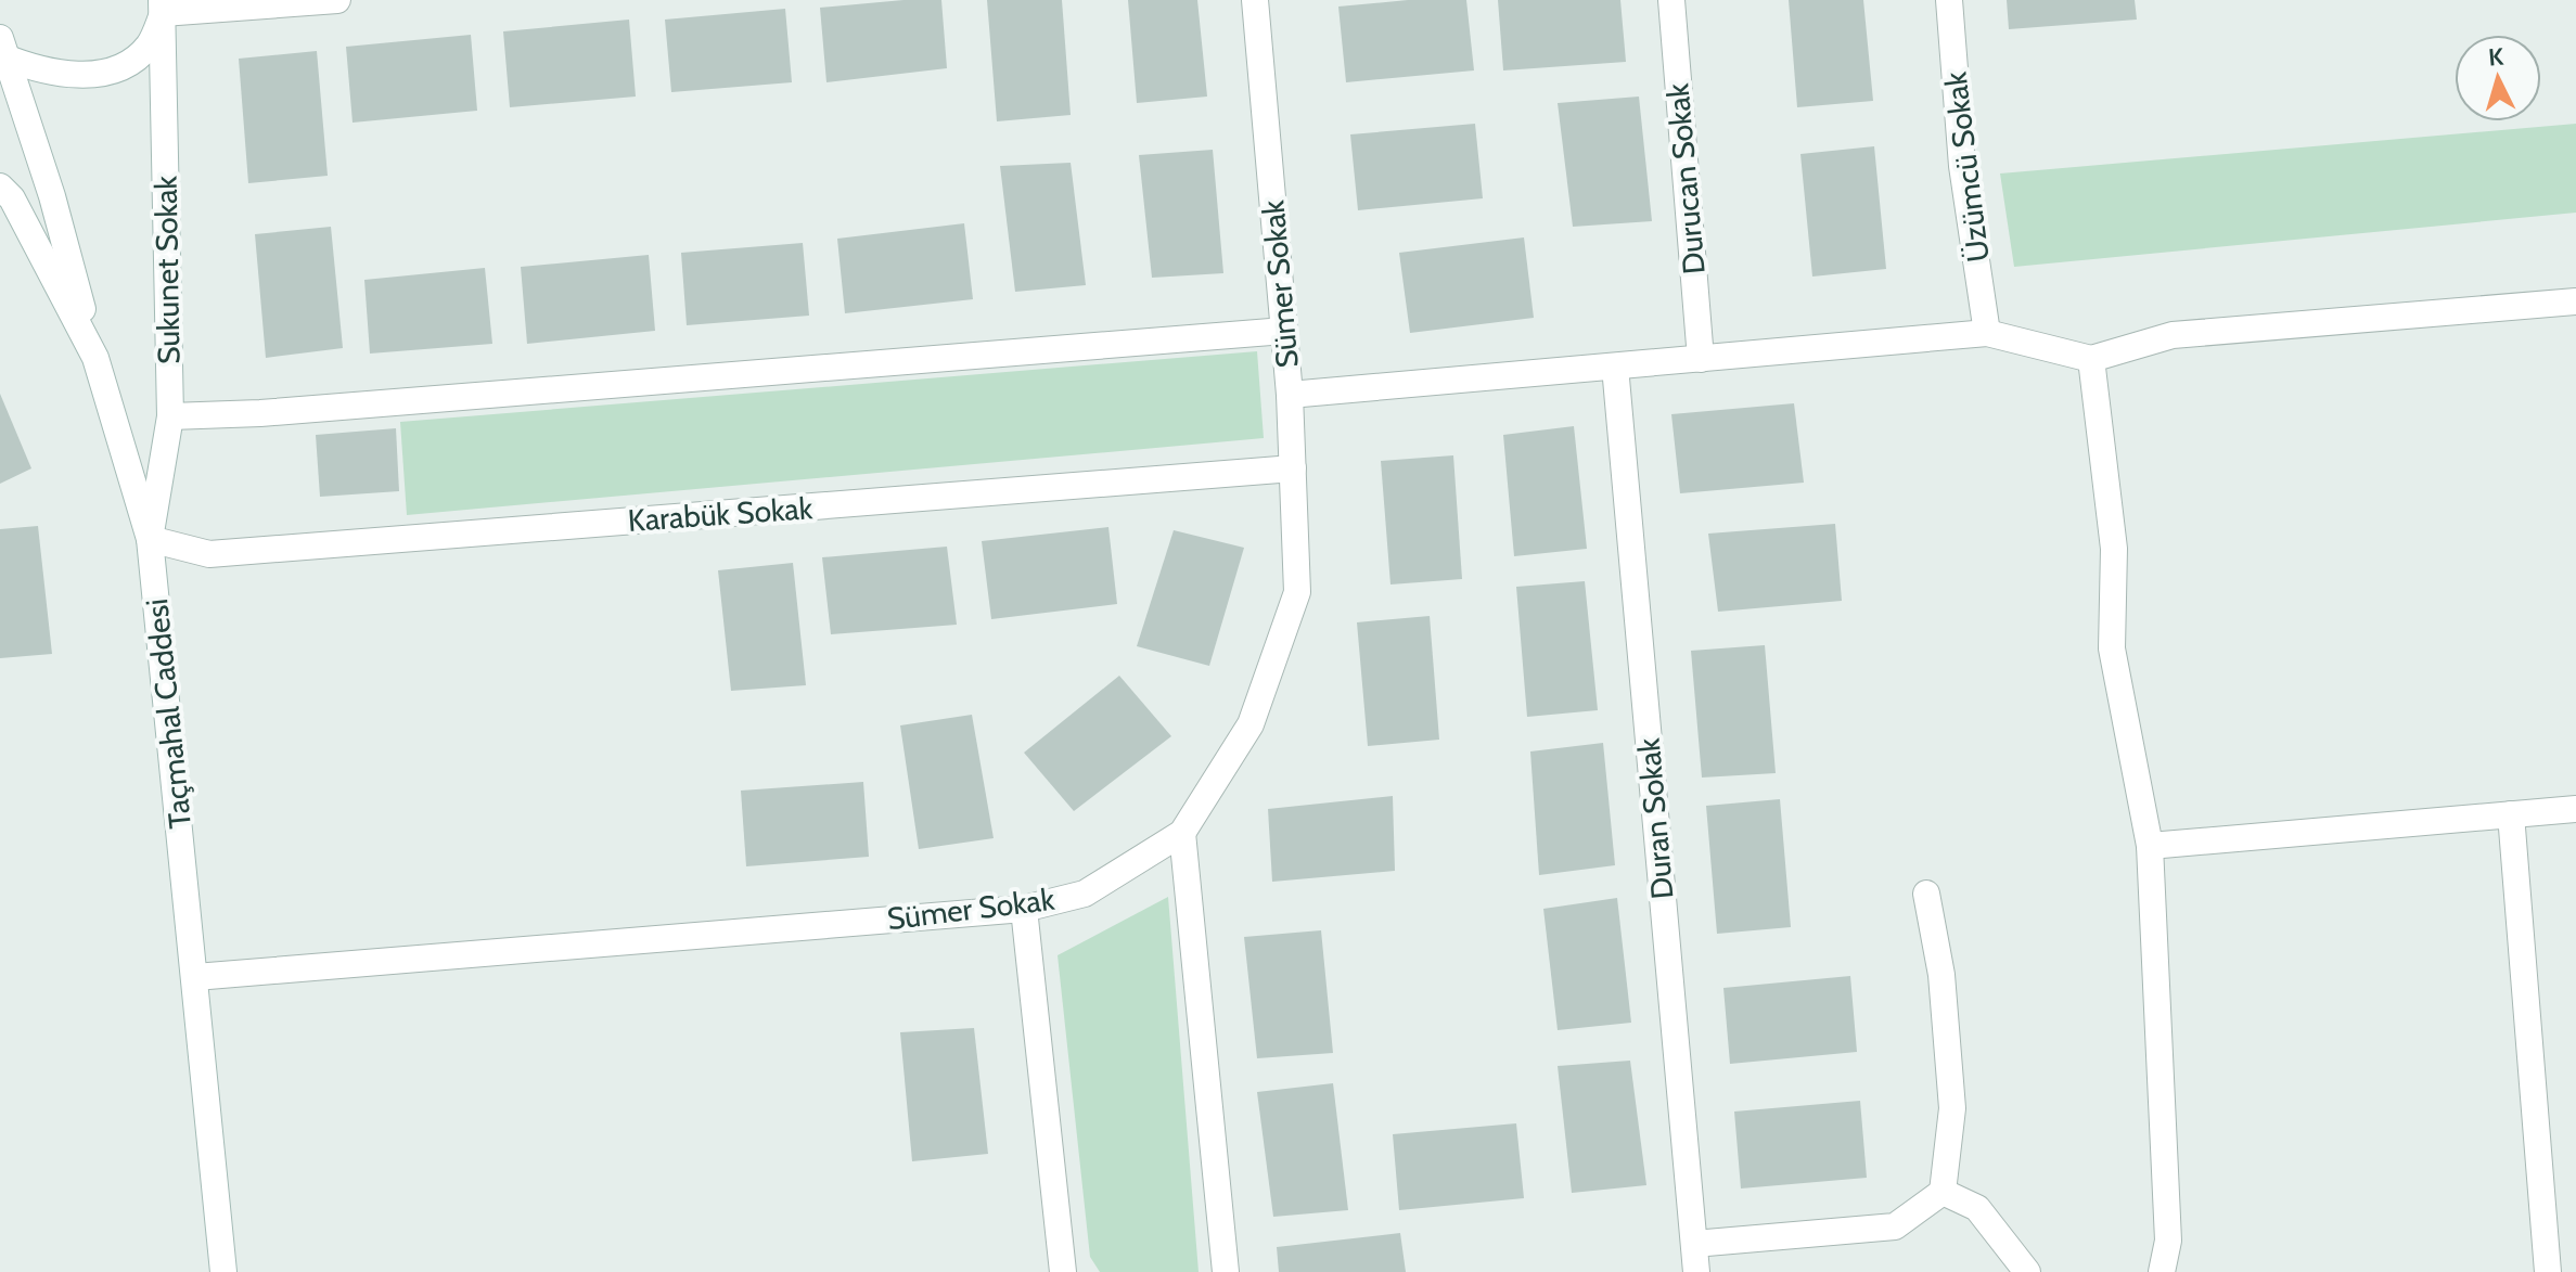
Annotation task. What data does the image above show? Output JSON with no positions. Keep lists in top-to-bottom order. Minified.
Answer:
{"streets":{"street":["Üzümcü Sokak","Durucan Sokak","Sukunet Sokak","Sümer Sokak","Karabük Sokak","Taçmahal Caddesi","Duran Sokak"]},"crossings":[["Sukunet Sokak","Karabük Sokak"],["Sukunet Sokak","Taçmahal Caddesi"],["Sümer Sokak","Karabük Sokak"],["Sümer Sokak","Taçmahal Caddesi"],["Karabük Sokak","Taçmahal Caddesi"]],"north":"top"}
